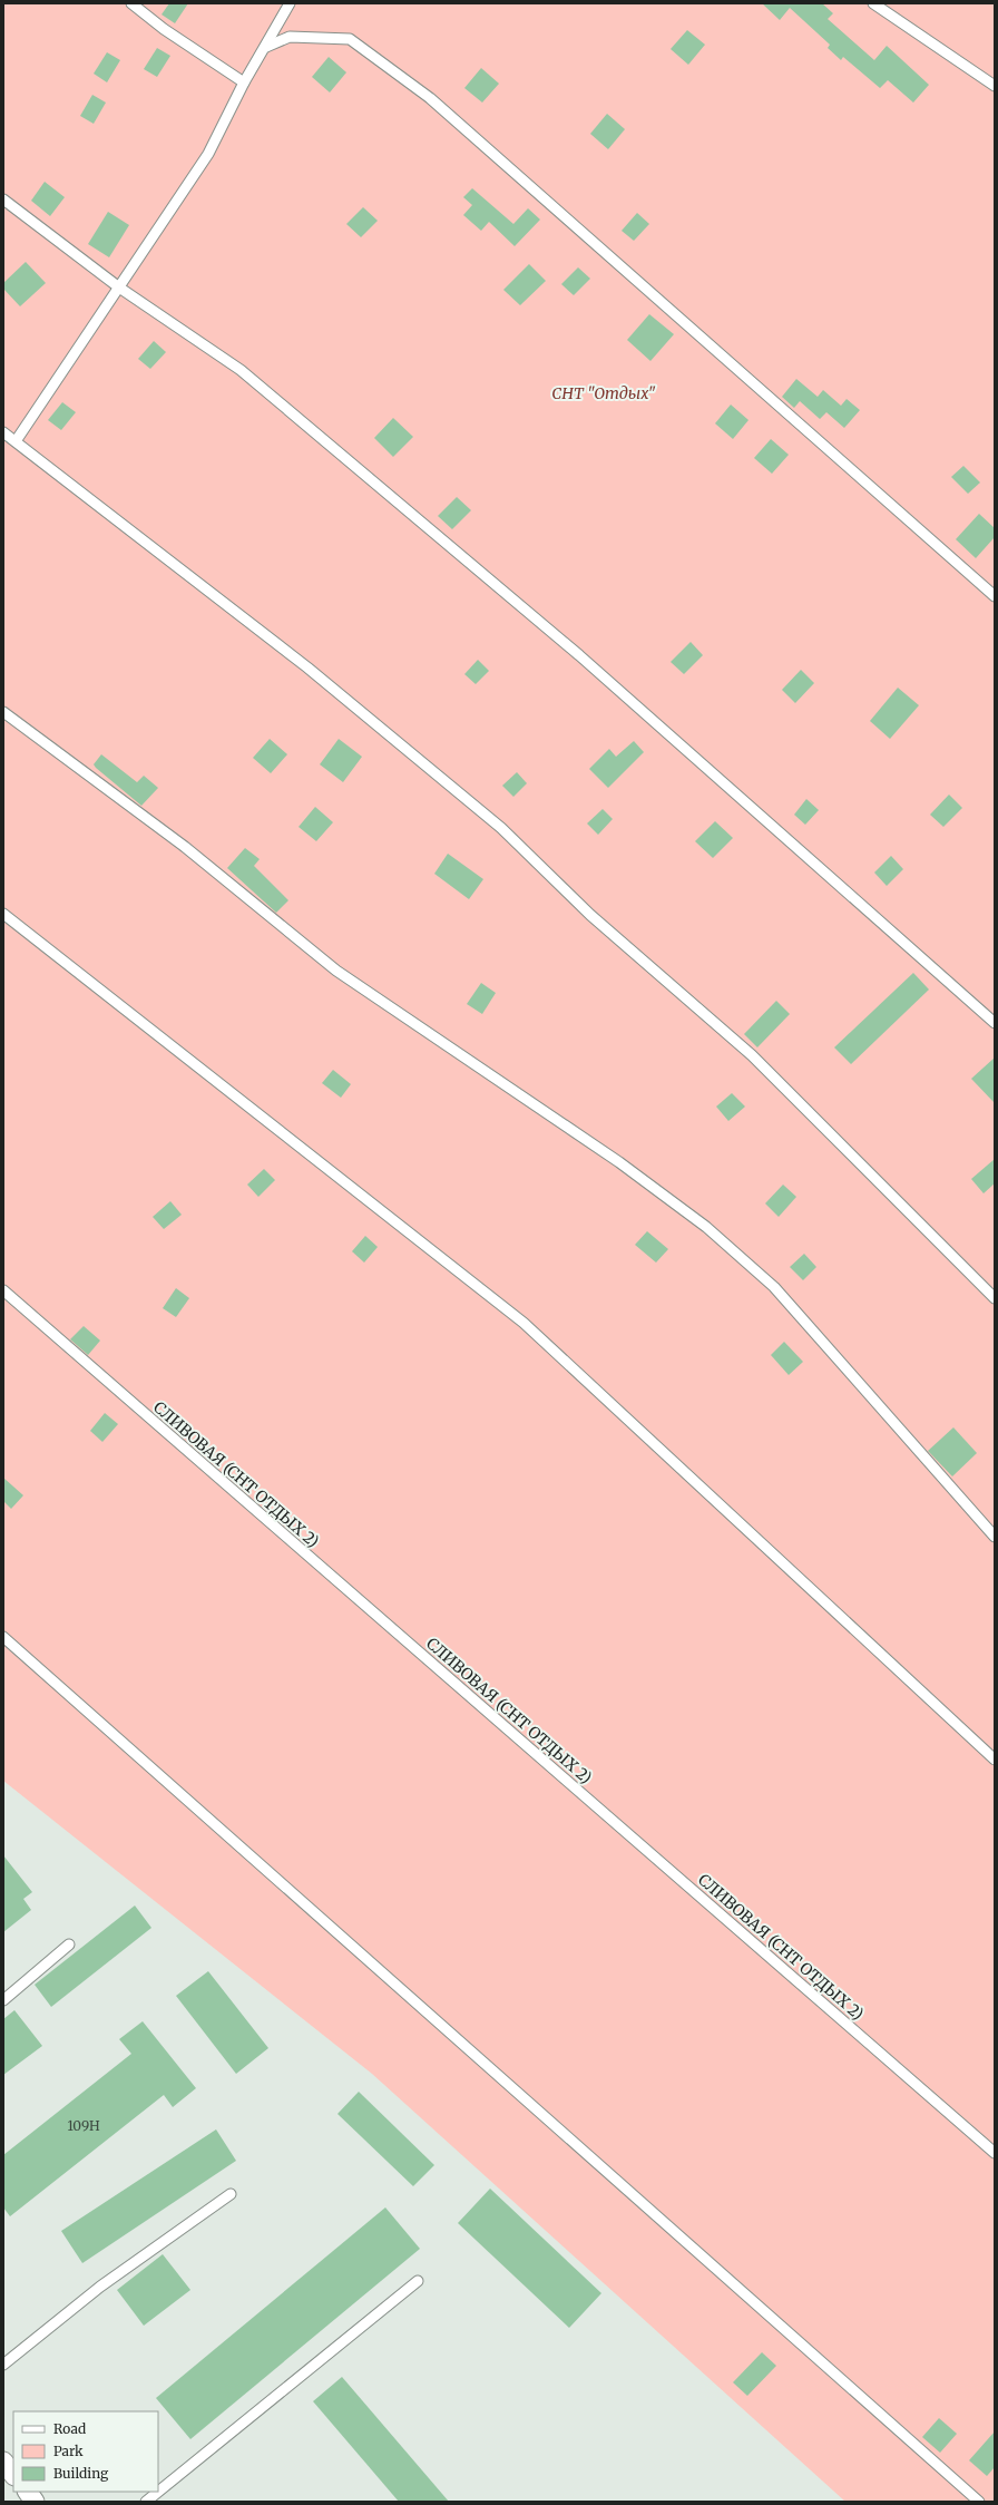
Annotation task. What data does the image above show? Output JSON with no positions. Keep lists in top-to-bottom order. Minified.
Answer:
{"streets":{"lane":["СЛИВОВАЯ (СНТ ОТДЫХ 2)"]},"parks":["СНТ \"Отдых\""],"house_numbers":["109Н"],"legend":["Road","Park","Building"]}
